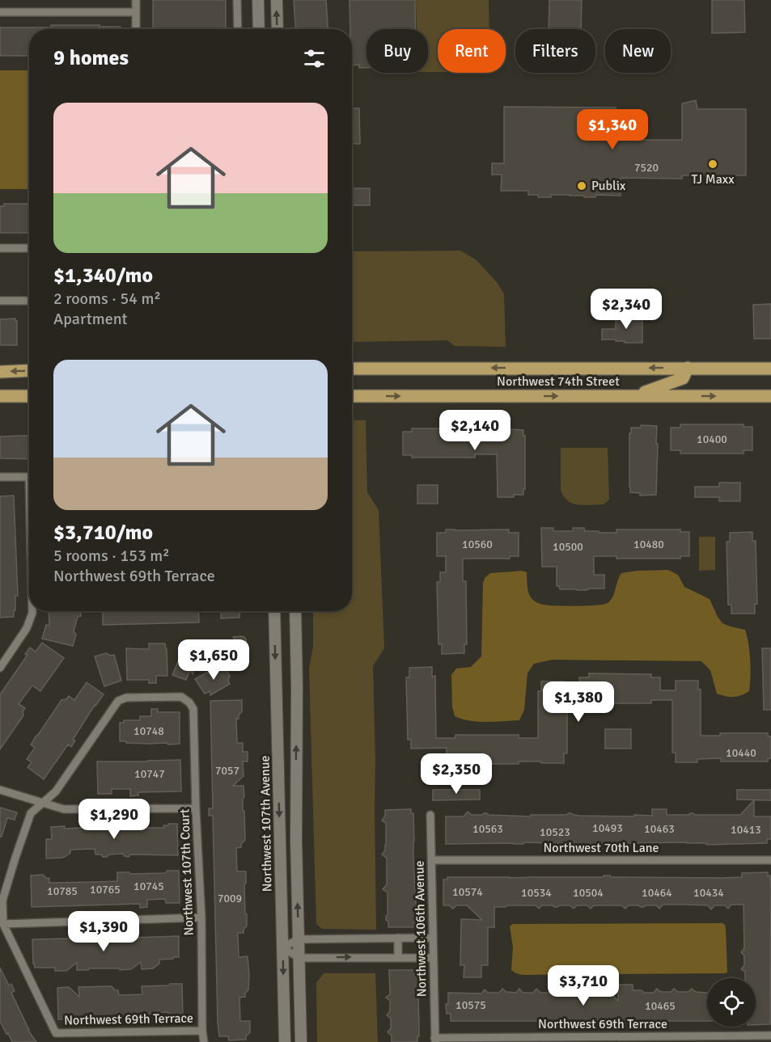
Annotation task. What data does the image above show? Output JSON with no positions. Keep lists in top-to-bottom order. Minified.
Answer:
{"streets":{"main road":["Northwest 74th Street","Northwest 107th Avenue"],"street":["Northwest 70th Lane","Northwest 107th Court","Northwest 106th Avenue","Northwest 69th Terrace"]},"crossings":[["Northwest 70th Lane","Northwest 106th Avenue"],["Northwest 107th Court","Northwest 69th Terrace"],["Northwest 106th Avenue","Northwest 69th Terrace"]],"places":["TJ Maxx","Publix"],"house_numbers":["7520","10400","10560","10480","10500","10748","10440","7057","10747","10493","10563","10463","10413","10523","10745","10765","10785","10574","10534","10504","10464","10434","7009","10575","10465"],"page":{"chip":["Buy","Rent","Filters","New"],"heading":"9 homes","list":[{"name":"$1,340/mo","note":"2 rooms · 54 m² · Apartment"},{"name":"$3,710/mo","note":"5 rooms · 153 m² · Northwest 69th Terrace"}],"price":["$1,340","$2,340","$2,140","$1,650","$1,380","$2,350","$1,290","$1,390","$3,710"]}}
